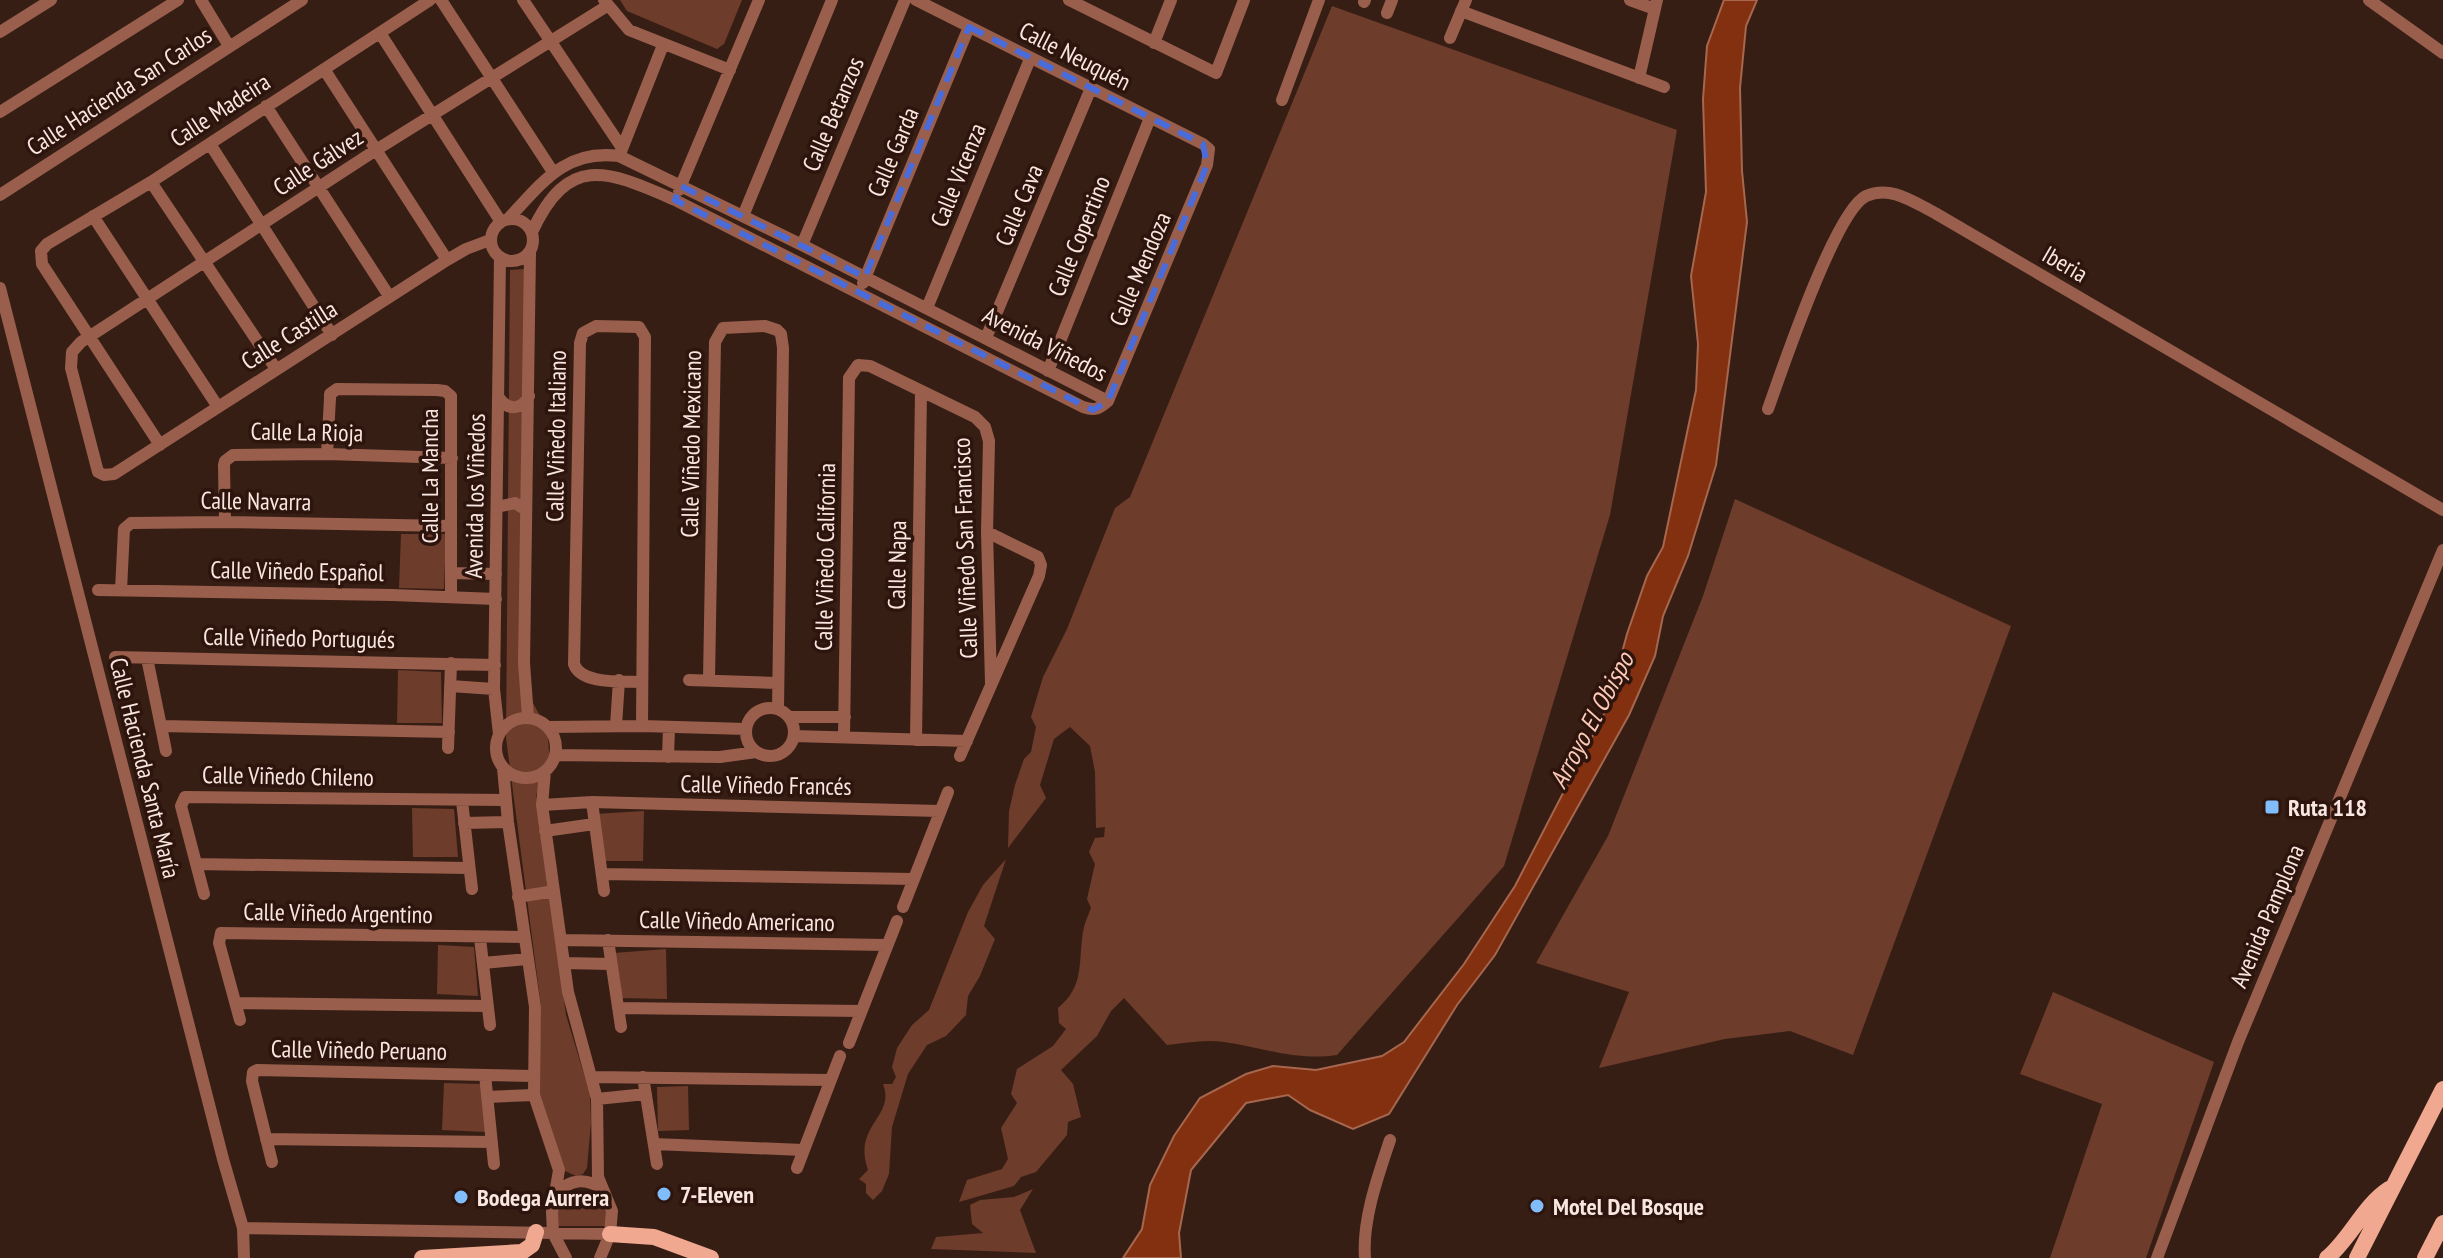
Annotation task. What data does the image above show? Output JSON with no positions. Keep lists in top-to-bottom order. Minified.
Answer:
{"streets":{"street":["Calle Neuquén","Calle Hacienda San Carlos","Calle Madeira","Calle Betanzos","Calle Garda","Calle Gálvez","Calle Vicenza","Calle Cava","Calle Copertino","Iberia","Calle Mendoza","Calle Castilla","Avenida Viñedos","Calle La Rioja","Calle Viñedo Italiano","Calle Viñedo Mexicano","Calle La Mancha","Avenida los Viñedos","Calle Navarra","Calle Viñedo San Francisco","Calle Viñedo California","Calle Napa","Calle Viñedo Español","Calle Viñedo Portugués","Calle Hacienda Santa María","Calle Viñedo Chileno","Calle Viñedo Francés","Calle Viñedo Argentino","Avenida Pamplona","Calle Viñedo Americano","Calle Viñedo Peruano"]},"crossings":[["Calle Neuquén","Calle Garda"],["Calle Neuquén","Calle Vicenza"],["Calle Neuquén","Calle Cava"],["Calle Neuquén","Calle Copertino"],["Calle Neuquén","Calle Mendoza"],["Calle Madeira","Calle Gálvez"],["Calle Betanzos","Avenida Viñedos"],["Calle Garda","Avenida Viñedos"],["Calle Gálvez","Calle Castilla"],["Calle Vicenza","Avenida Viñedos"],["Calle Cava","Avenida Viñedos"],["Calle Copertino","Avenida Viñedos"],["Calle Mendoza","Avenida Viñedos"],["Calle Castilla","Avenida Viñedos"],["Calle Castilla","Avenida los Viñedos"],["Avenida Viñedos","Avenida los Viñedos"],["Calle La Rioja","Calle La Mancha"],["Calle La Rioja","Calle Navarra"],["Calle La Mancha","Calle Navarra"],["Calle La Mancha","Calle Viñedo Español"],["Avenida los Viñedos","Calle Viñedo Español"],["Avenida los Viñedos","Calle Viñedo Portugués"],["Calle Navarra","Calle Viñedo Español"],["Calle Viñedo San Francisco","Calle Viñedo California"],["Calle Viñedo San Francisco","Calle Napa"]],"water":["Arroyo El Obispo"],"places":{"transit":["Ruta 118"],"other":["7-Eleven","Bodega Aurrera","Motel Del Bosque"]}}
